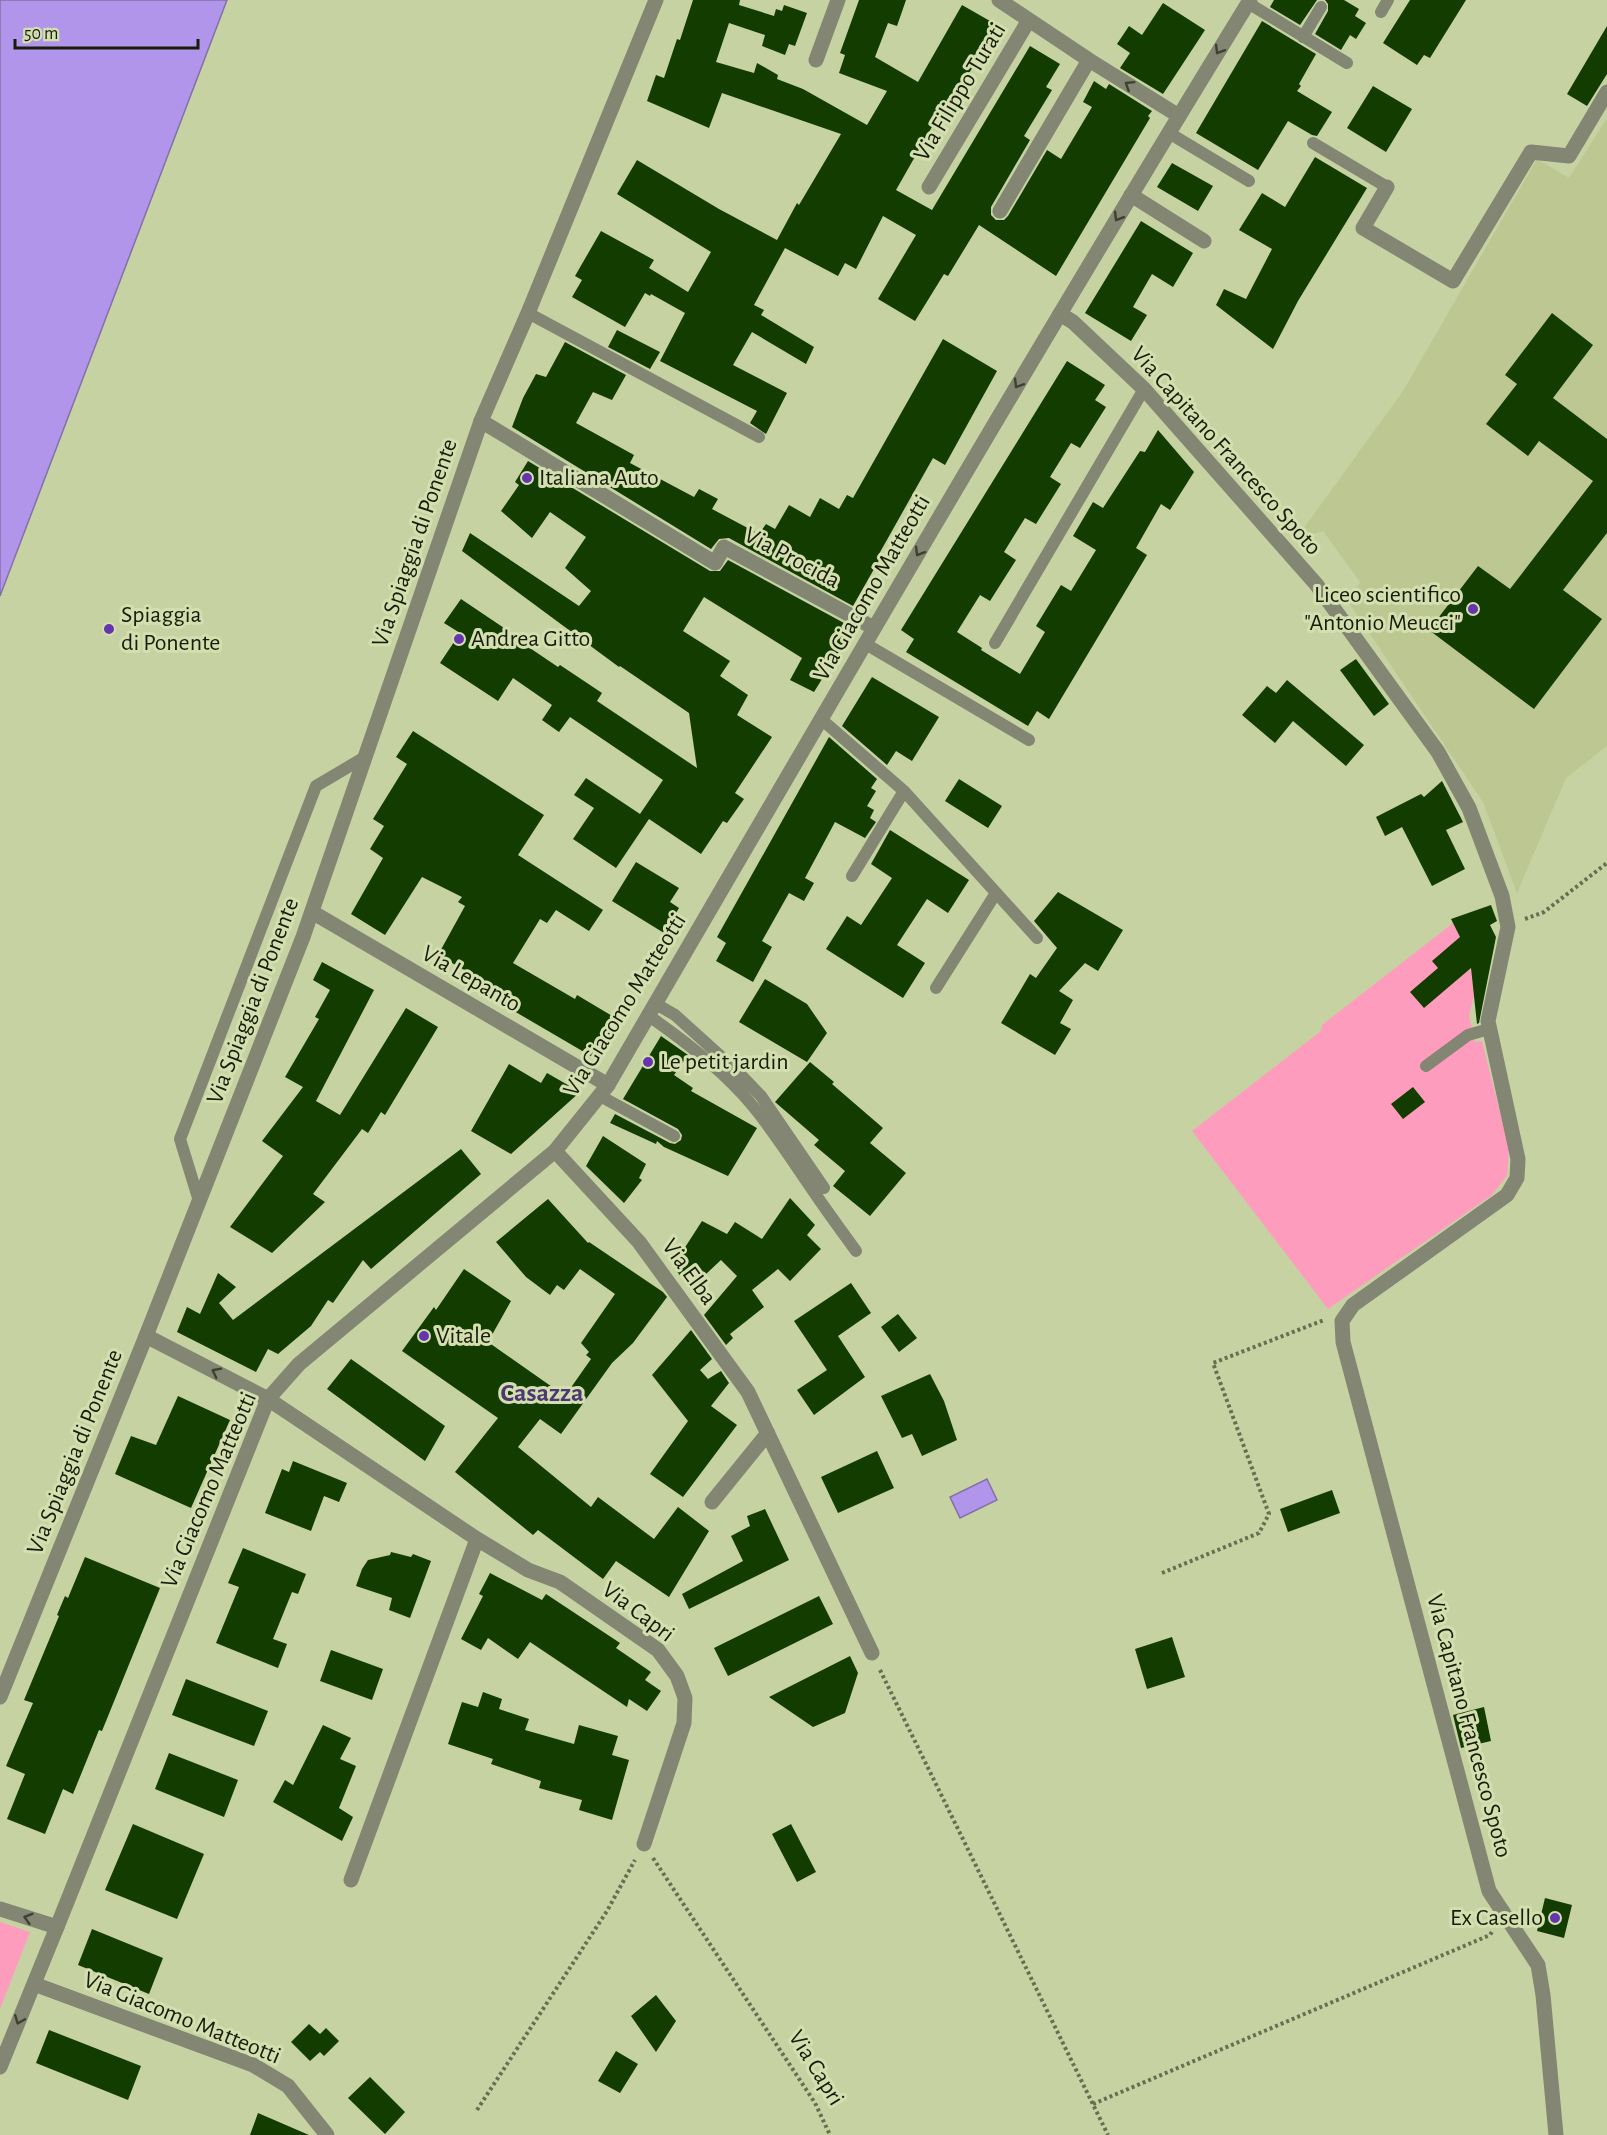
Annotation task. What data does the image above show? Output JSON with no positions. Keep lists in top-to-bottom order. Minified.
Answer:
{"streets":{"street":["Via Filippo Turati","Via Capitano Francesco Spoto","Via Spiaggia di Ponente","Via Procida","Via Giacomo Matteotti","Via Lepanto","Via Elba","Via Capri"]},"crossings":[["Via Filippo Turati","Via Giacomo Matteotti"],["Via Capitano Francesco Spoto","Via Giacomo Matteotti"],["Via Spiaggia di Ponente","Via Procida"],["Via Spiaggia di Ponente","Via Lepanto"],["Via Spiaggia di Ponente","Via Capri"],["Via Procida","Via Giacomo Matteotti"],["Via Giacomo Matteotti","Via Lepanto"],["Via Giacomo Matteotti","Via Elba"],["Via Giacomo Matteotti","Via Capri"]],"districts":["Casazza"],"places":["Italiana Auto","Liceo scientifico \"Antonio Meucci\"","Spiaggia di Ponente","Andrea Gitto","Le petit jardin","Vitale","Ex Casello"],"scale_bar":"50 m"}
